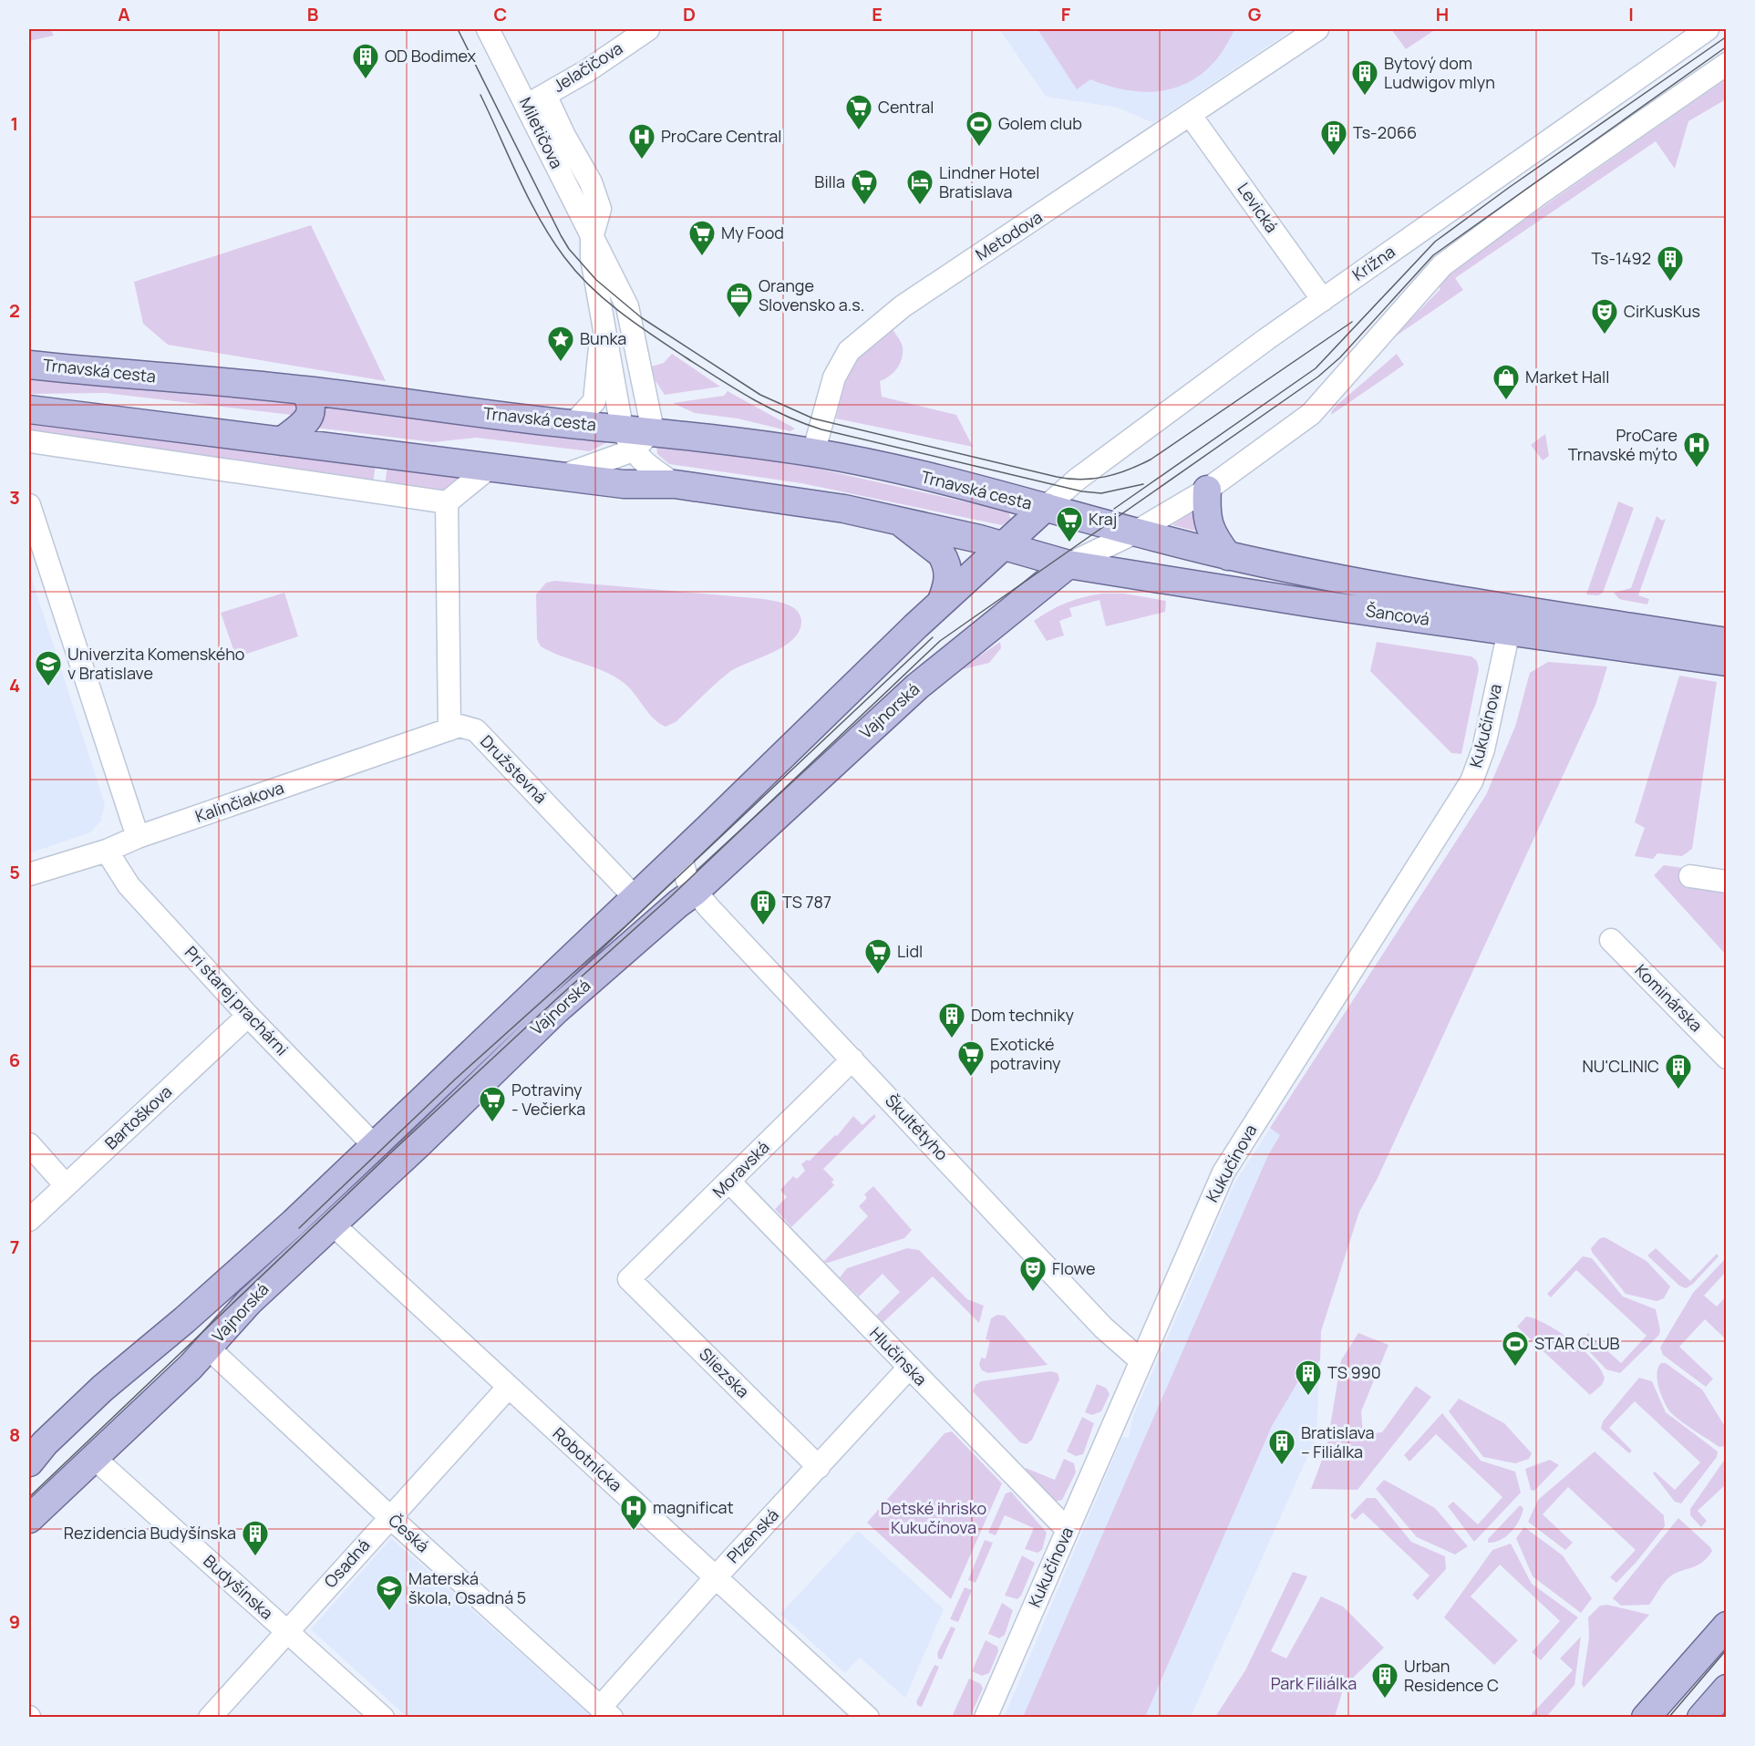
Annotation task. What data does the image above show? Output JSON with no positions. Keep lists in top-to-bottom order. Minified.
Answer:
{"streets":{"main road":["Trnavská cesta","Šancová","Vajnorská"],"street":["Jelačičova","Miletičova","Levická","Metodova","Krížna","Kukučínova","Družstevná","Kalinčiakova","Kominárska","Pri starej prachárni","Bartoškova","Škultétyho","Moravská","Hlučínska","Sliezska","Robotnícka","Česká","Plzenská","Osadná","Budyšínska"]},"crossings":[["Jelačičova","Miletičova"],["Miletičova","Trnavská cesta"],["Levická","Metodova"],["Levická","Krížna"],["Metodova","Trnavská cesta"],["Krížna","Trnavská cesta"],["Krížna","Vajnorská"],["Trnavská cesta","Šancová"],["Trnavská cesta","Vajnorská"],["Šancová","Vajnorská"],["Šancová","Kukučínova"],["Vajnorská","Družstevná"],["Vajnorská","Pri starej prachárni"],["Vajnorská","Škultétyho"],["Vajnorská","Robotnícka"],["Vajnorská","Česká"],["Vajnorská","Budyšínska"],["Kukučínova","Škultétyho"],["Kukučínova","Hlučínska"],["Družstevná","Kalinčiakova"],["Kalinčiakova","Pri starej prachárni"],["Pri starej prachárni","Bartoškova"],["Škultétyho","Moravská"],["Moravská","Hlučínska"],["Moravská","Sliezska"],["Hlučínska","Plzenská"],["Sliezska","Plzenská"],["Robotnícka","Plzenská"],["Robotnícka","Osadná"],["Česká","Plzenská"],["Česká","Osadná"],["Osadná","Budyšínska"]],"parks":["Detské ihrisko Kukučínova","Park Filiálka"],"places":{"building":["OD Bodimex","Bytový dom Ludwigov mlyn","Ts-2066","Ts-1492","TS 787","Dom techniky","NU'CLINIC","TS 990","Bratislava – Filiálka","Rezidencia Budyšínska","Urban Residence C"],"supermarket":["Central","Billa","My Food","Kraj","Lidl","Exotické potraviny","Potraviny - Večierka"],"sports":["Golem club","STAR CLUB"],"hospital":["ProCare Central","ProCare Trnavské mýto","magnificat"],"hotel":["Lindner Hotel Bratislava"],"office":["Orange Slovensko a.s."],"theatre":["CirKusKus","Flowe"],"place":["Bunka"],"shop":["Market Hall"],"school or university":["Univerzita Komenského v Bratislave","Materská škola, Osadná 5"]},"grid":{"columns":["A","B","C","D","E","F","G","H","I"],"rows":["1","2","3","4","5","6","7","8","9"]}}
